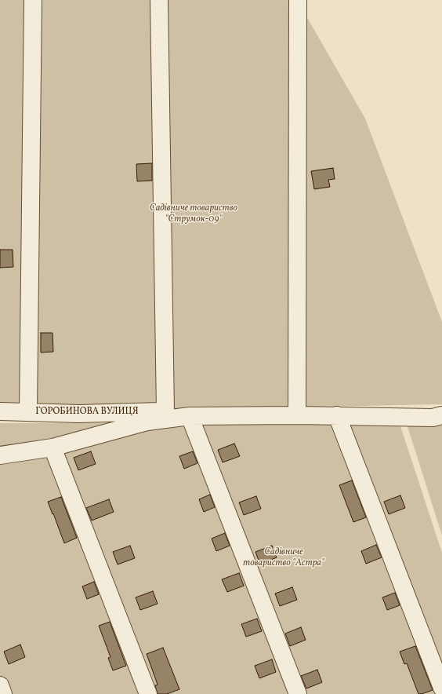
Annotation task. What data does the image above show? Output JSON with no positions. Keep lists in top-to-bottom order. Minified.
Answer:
{"streets":{"street":["ГОРОБИНОВА ВУЛИЦЯ"]},"parks":["Садівниче товариство \"Струмок-09\"","Садівниче товариство \"Астра\""]}
